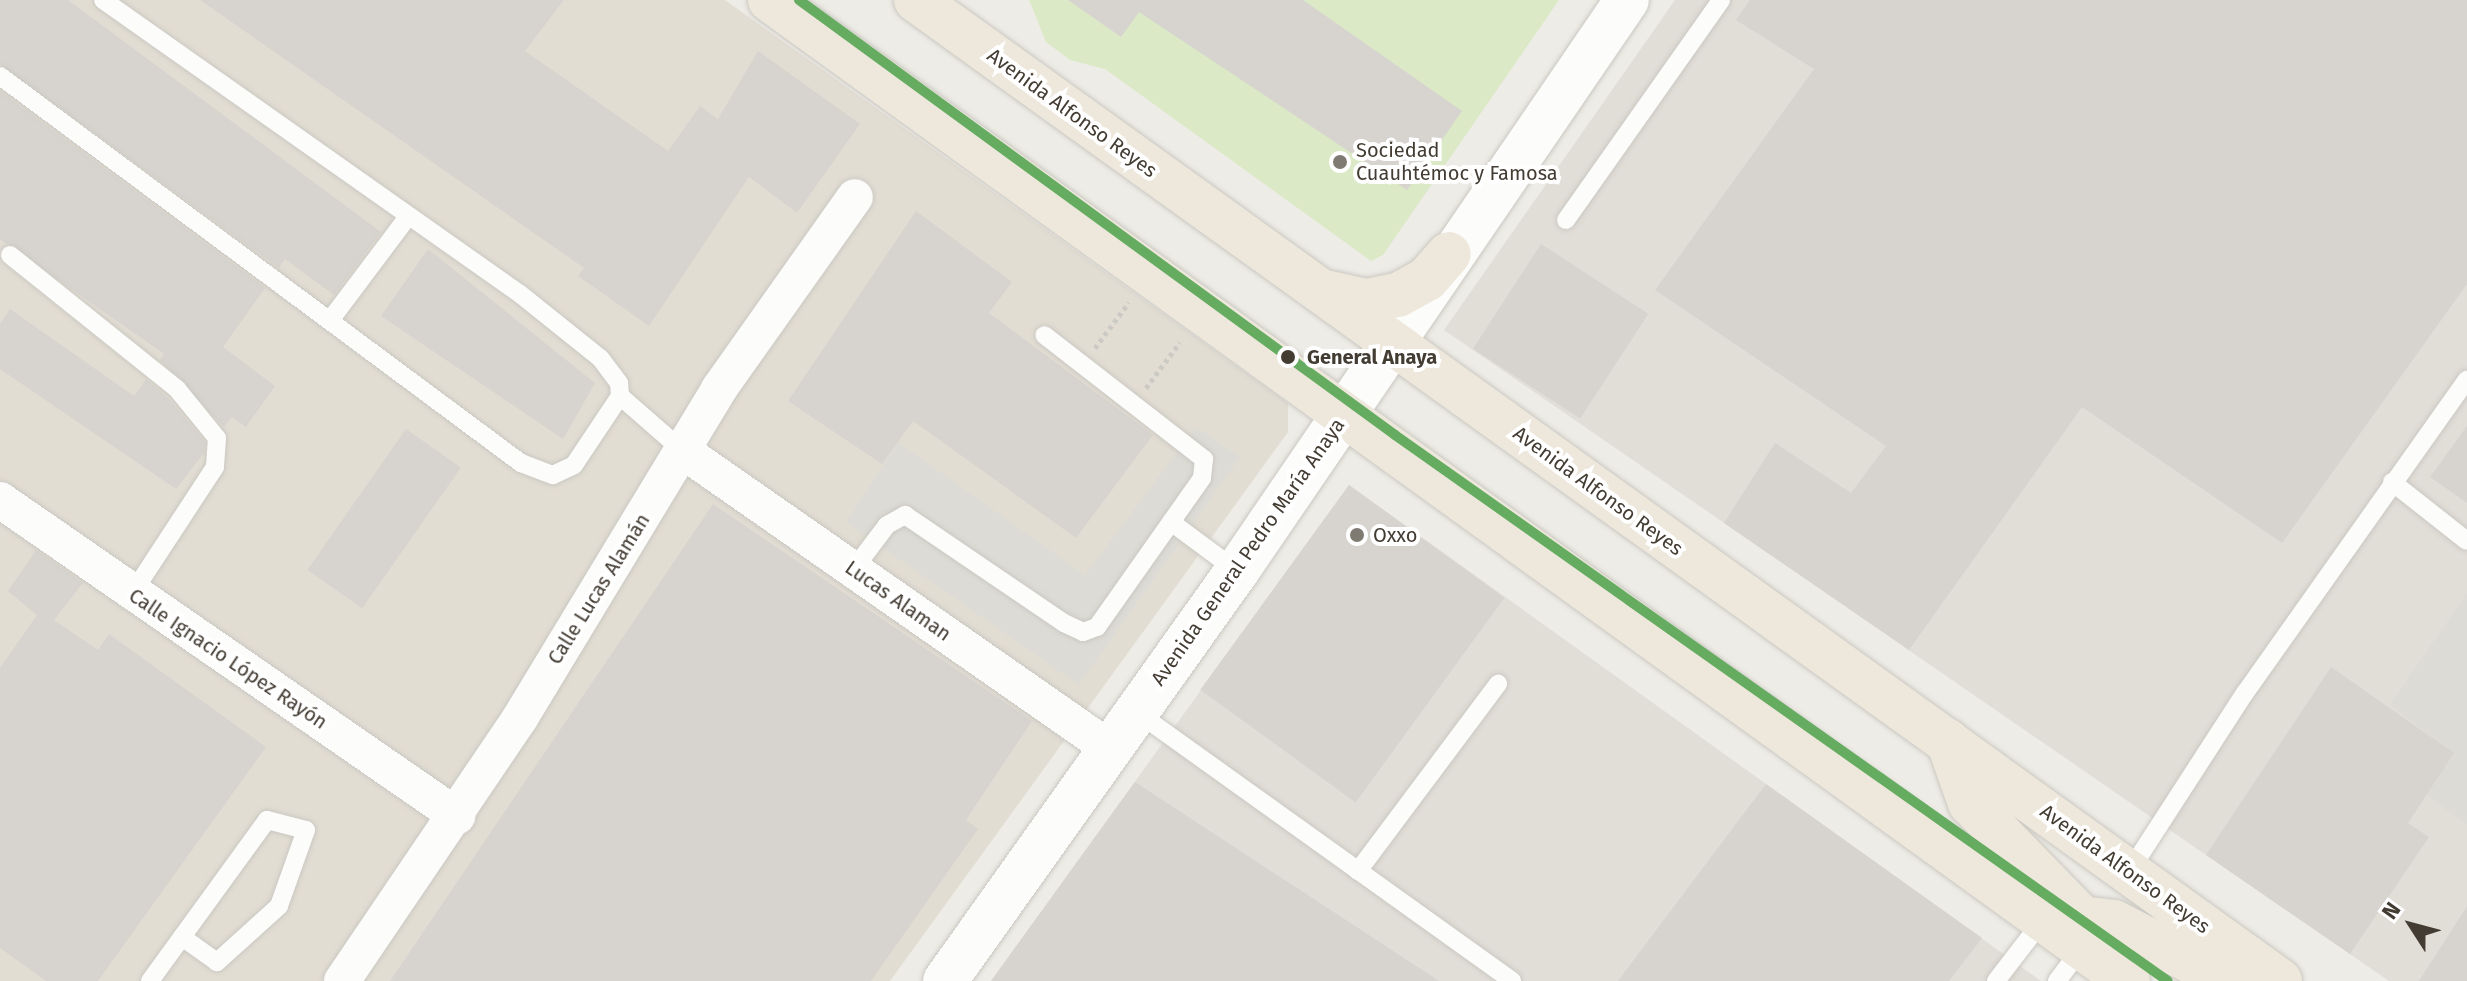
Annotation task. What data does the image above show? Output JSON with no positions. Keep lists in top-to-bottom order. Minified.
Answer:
{"streets":{"highway":["Avenida Alfonso Reyes"],"street":["Avenida General Pedro María Anaya","Calle Lucas Alamán","Lucas Alaman","Calle Ignacio López Rayón"]},"crossings":[["Avenida Alfonso Reyes","Avenida General Pedro María Anaya"],["Avenida General Pedro María Anaya","Lucas Alaman"],["Calle Lucas Alamán","Lucas Alaman"],["Calle Lucas Alamán","Calle Ignacio López Rayón"]],"places":["Sociedad Cuauhtémoc y Famosa","General Anaya","Oxxo"],"north":"top left"}
